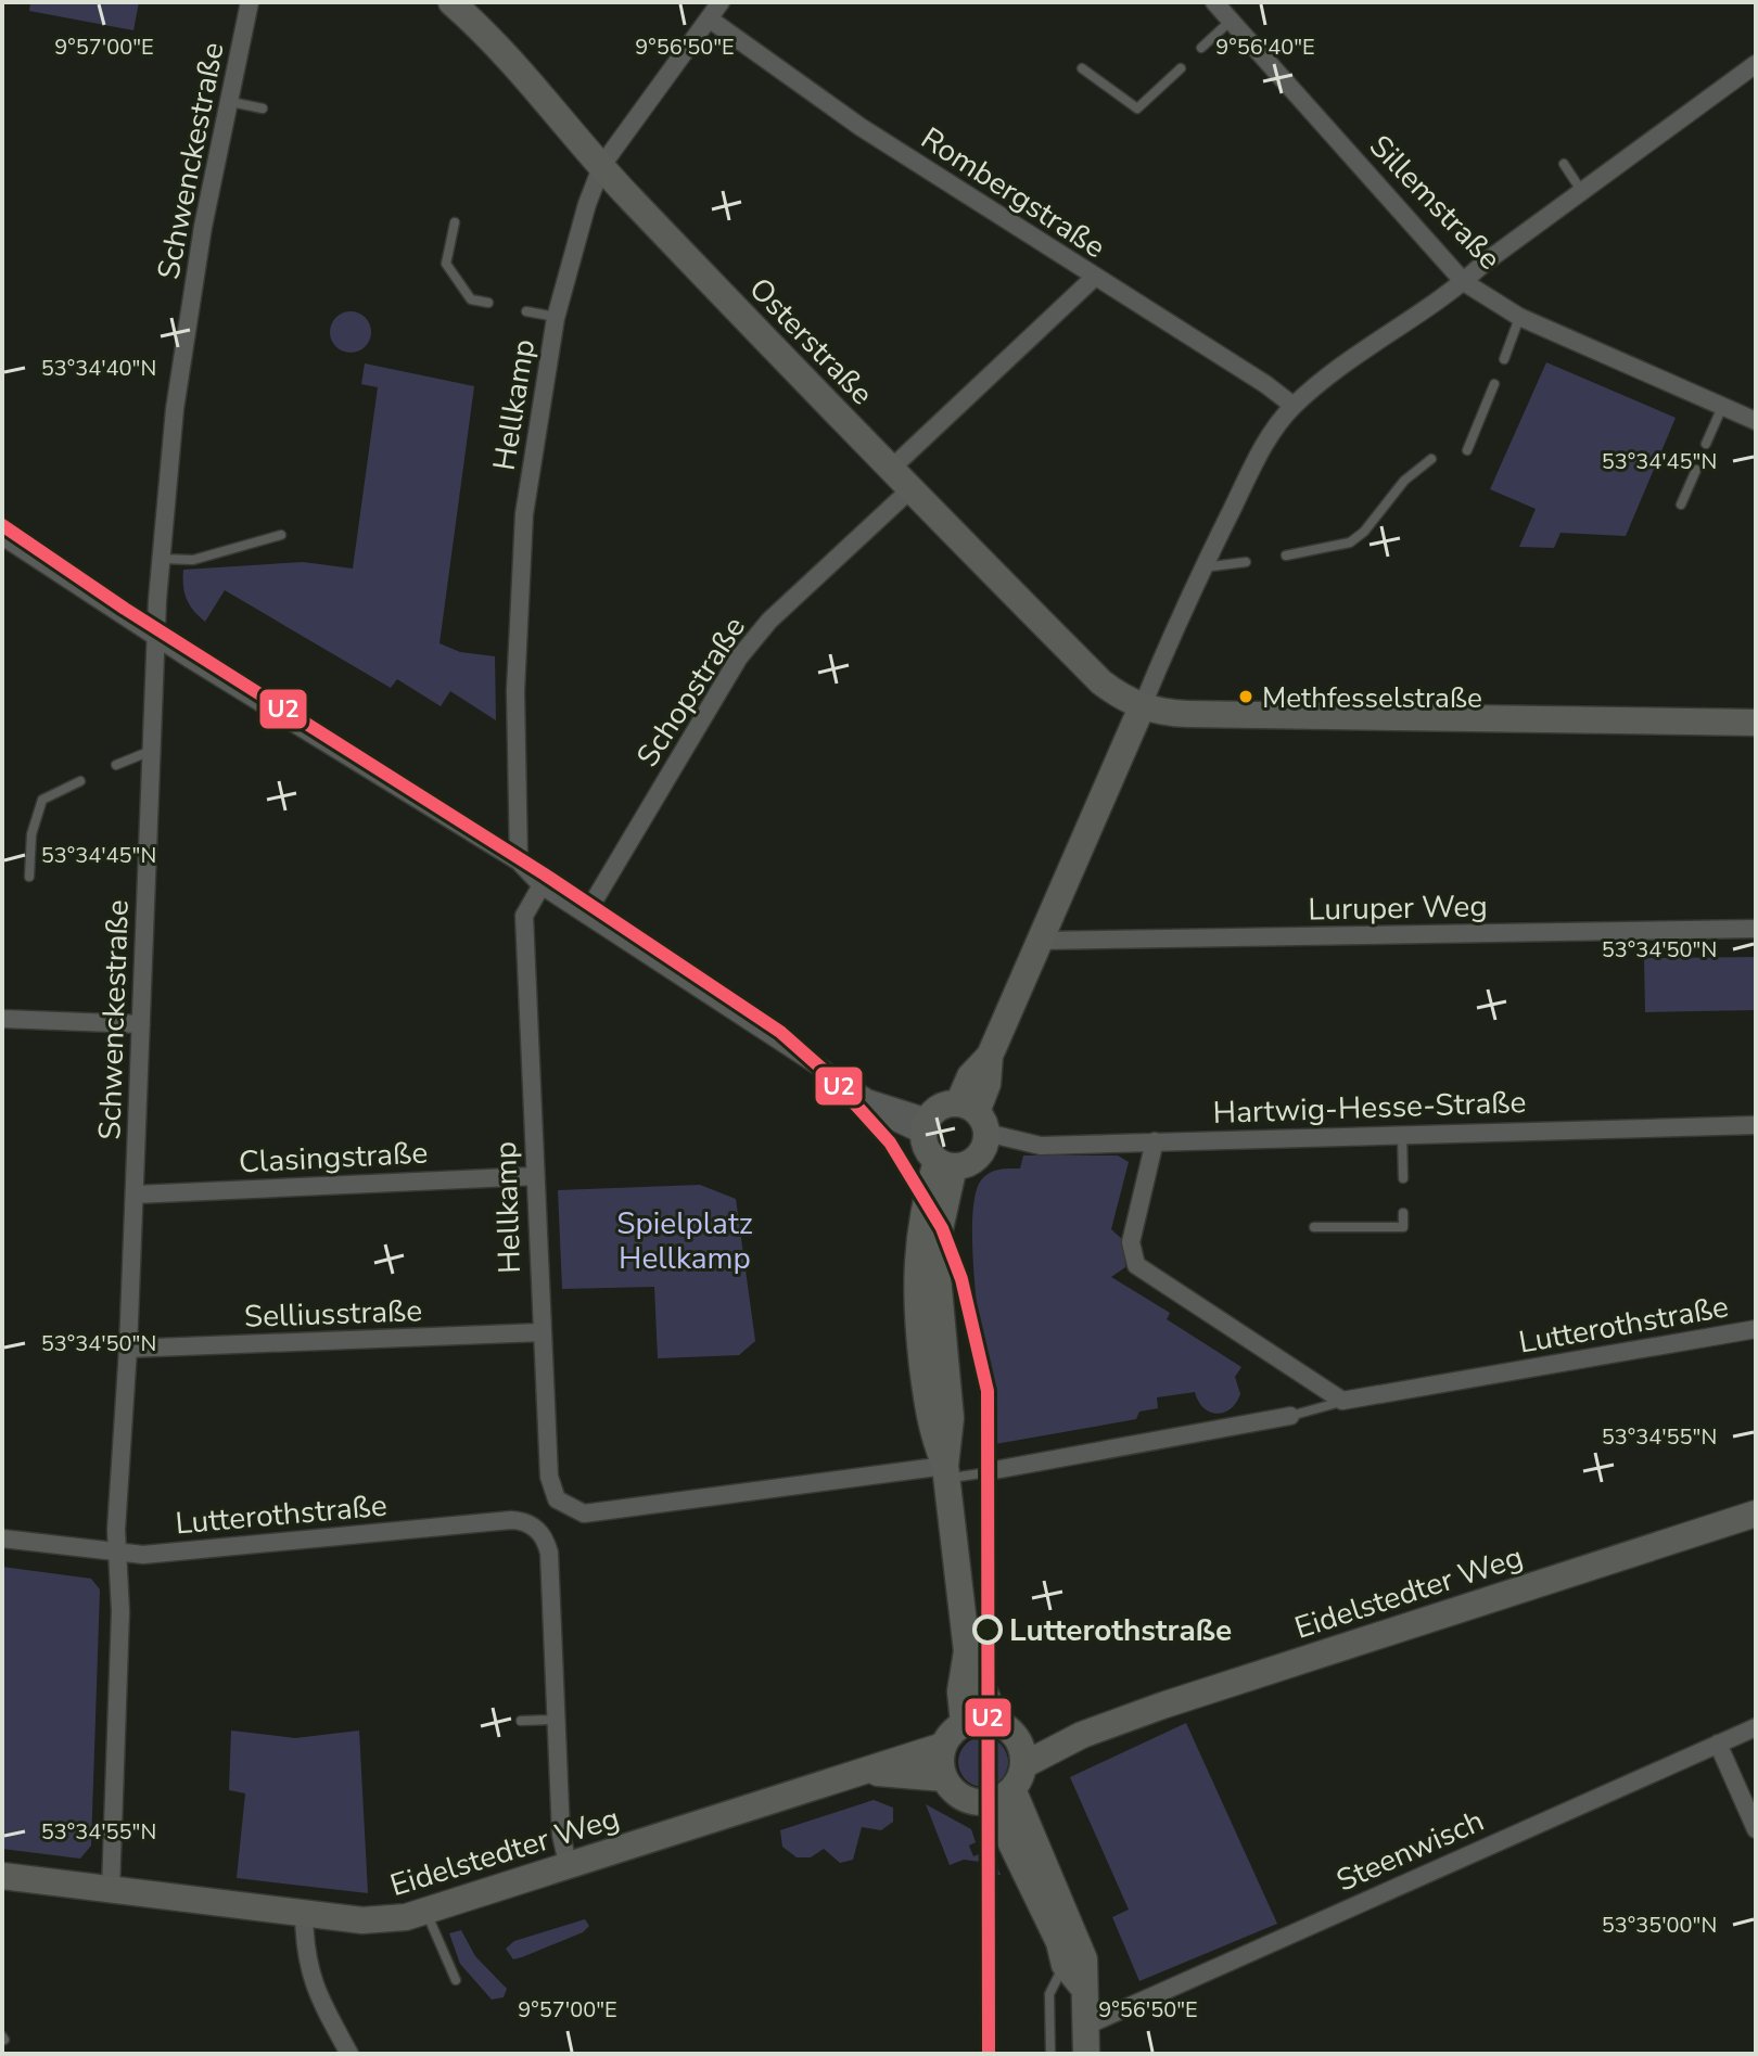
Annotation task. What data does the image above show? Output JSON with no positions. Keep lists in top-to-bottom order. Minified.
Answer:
{"streets":{"street":["Schwenckestraße","Rombergstraße","Sillemstraße","Osterstraße","Hellkamp","Schopstraße","Luruper Weg","Hartwig-Hesse-Straße","Clasingstraße","Selliusstraße","Lutterothstraße","Eidelstedter Weg","Steenwisch"]},"crossings":[["Schwenckestraße","Clasingstraße"],["Schwenckestraße","Selliusstraße"],["Schwenckestraße","Lutterothstraße"],["Schwenckestraße","Eidelstedter Weg"],["Rombergstraße","Hellkamp"],["Osterstraße","Hellkamp"],["Osterstraße","Schopstraße"],["Hellkamp","Clasingstraße"],["Hellkamp","Selliusstraße"]],"parks":["Spielplatz Hellkamp"],"places":["Methfesselstraße","Lutterothstraße"],"lines":["transit line U2"],"coordinates":["9°57'00\"E","9°56'50\"E","9°56'40\"E","53°34'40\"N","53°34'45\"N","53°34'50\"N","53°34'55\"N","53°35'00\"N"]}
